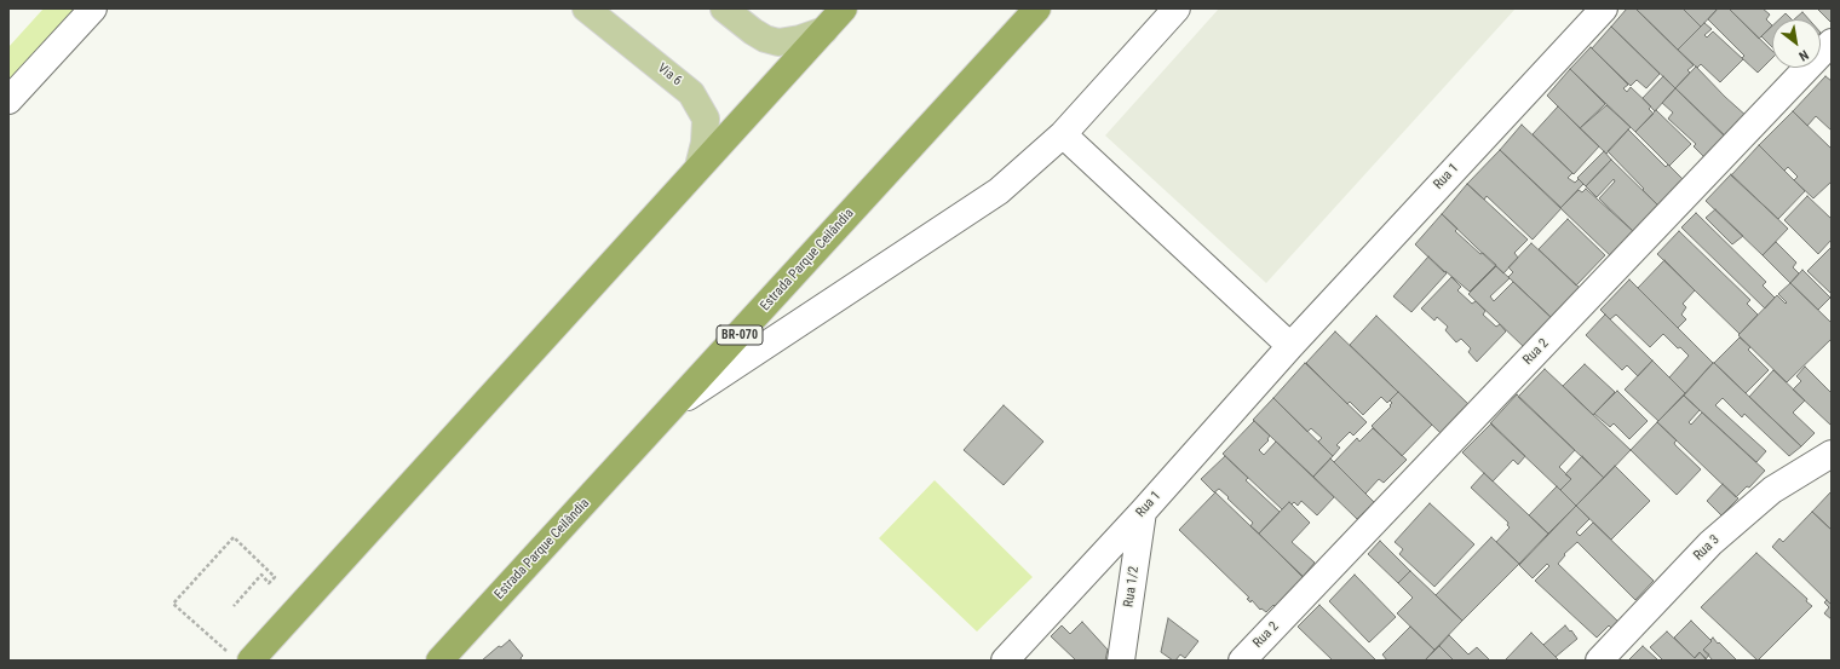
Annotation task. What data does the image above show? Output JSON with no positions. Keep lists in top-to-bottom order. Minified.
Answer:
{"streets":{"highway":["Estrada Parque Ceilândia","BR-070"],"main road":["Via 6"],"street":["Rua 1","Rua 2","Rua 3","Rua 1/2"]},"crossings":[["Rua 1","Rua 1/2"]],"north":"bottom right"}
